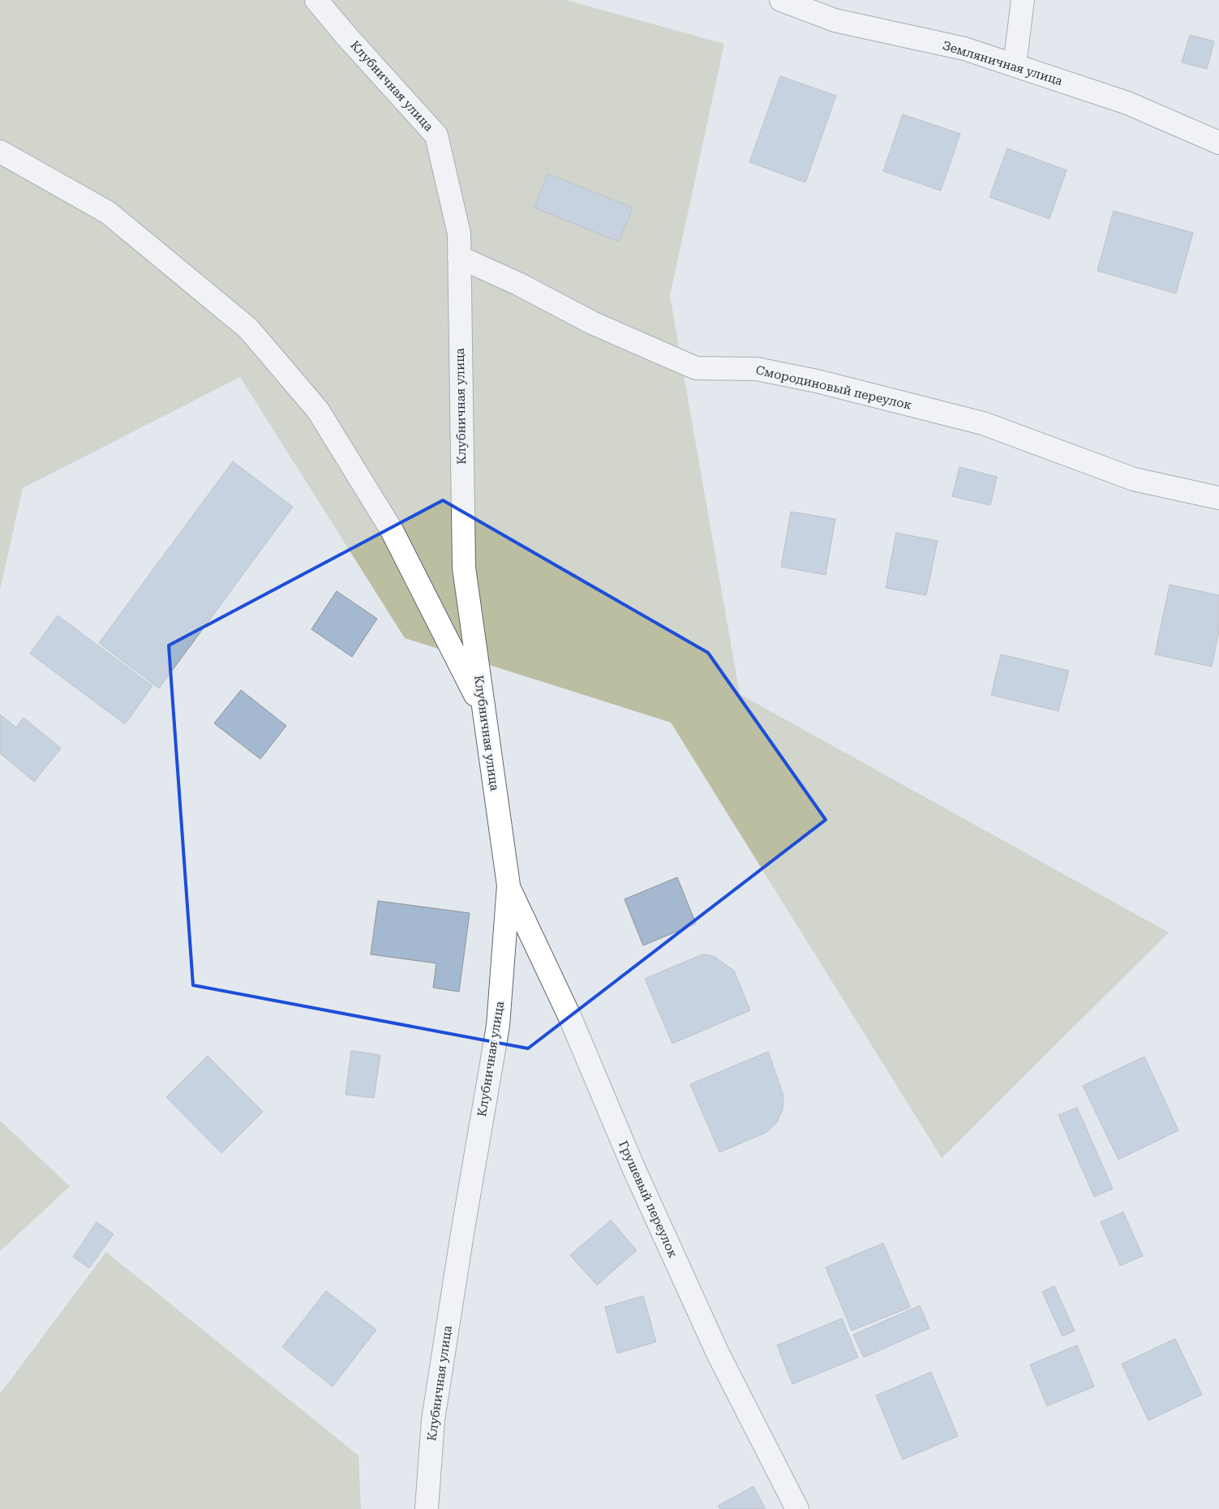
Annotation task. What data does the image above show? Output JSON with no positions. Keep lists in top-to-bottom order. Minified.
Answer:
{"streets":{"street":["Земляничная улица","Клубничная улица","Смородиновый переулок","Грушевый переулок"]},"crossings":[["Клубничная улица","Смородиновый переулок"],["Клубничная улица","Грушевый переулок"]]}
